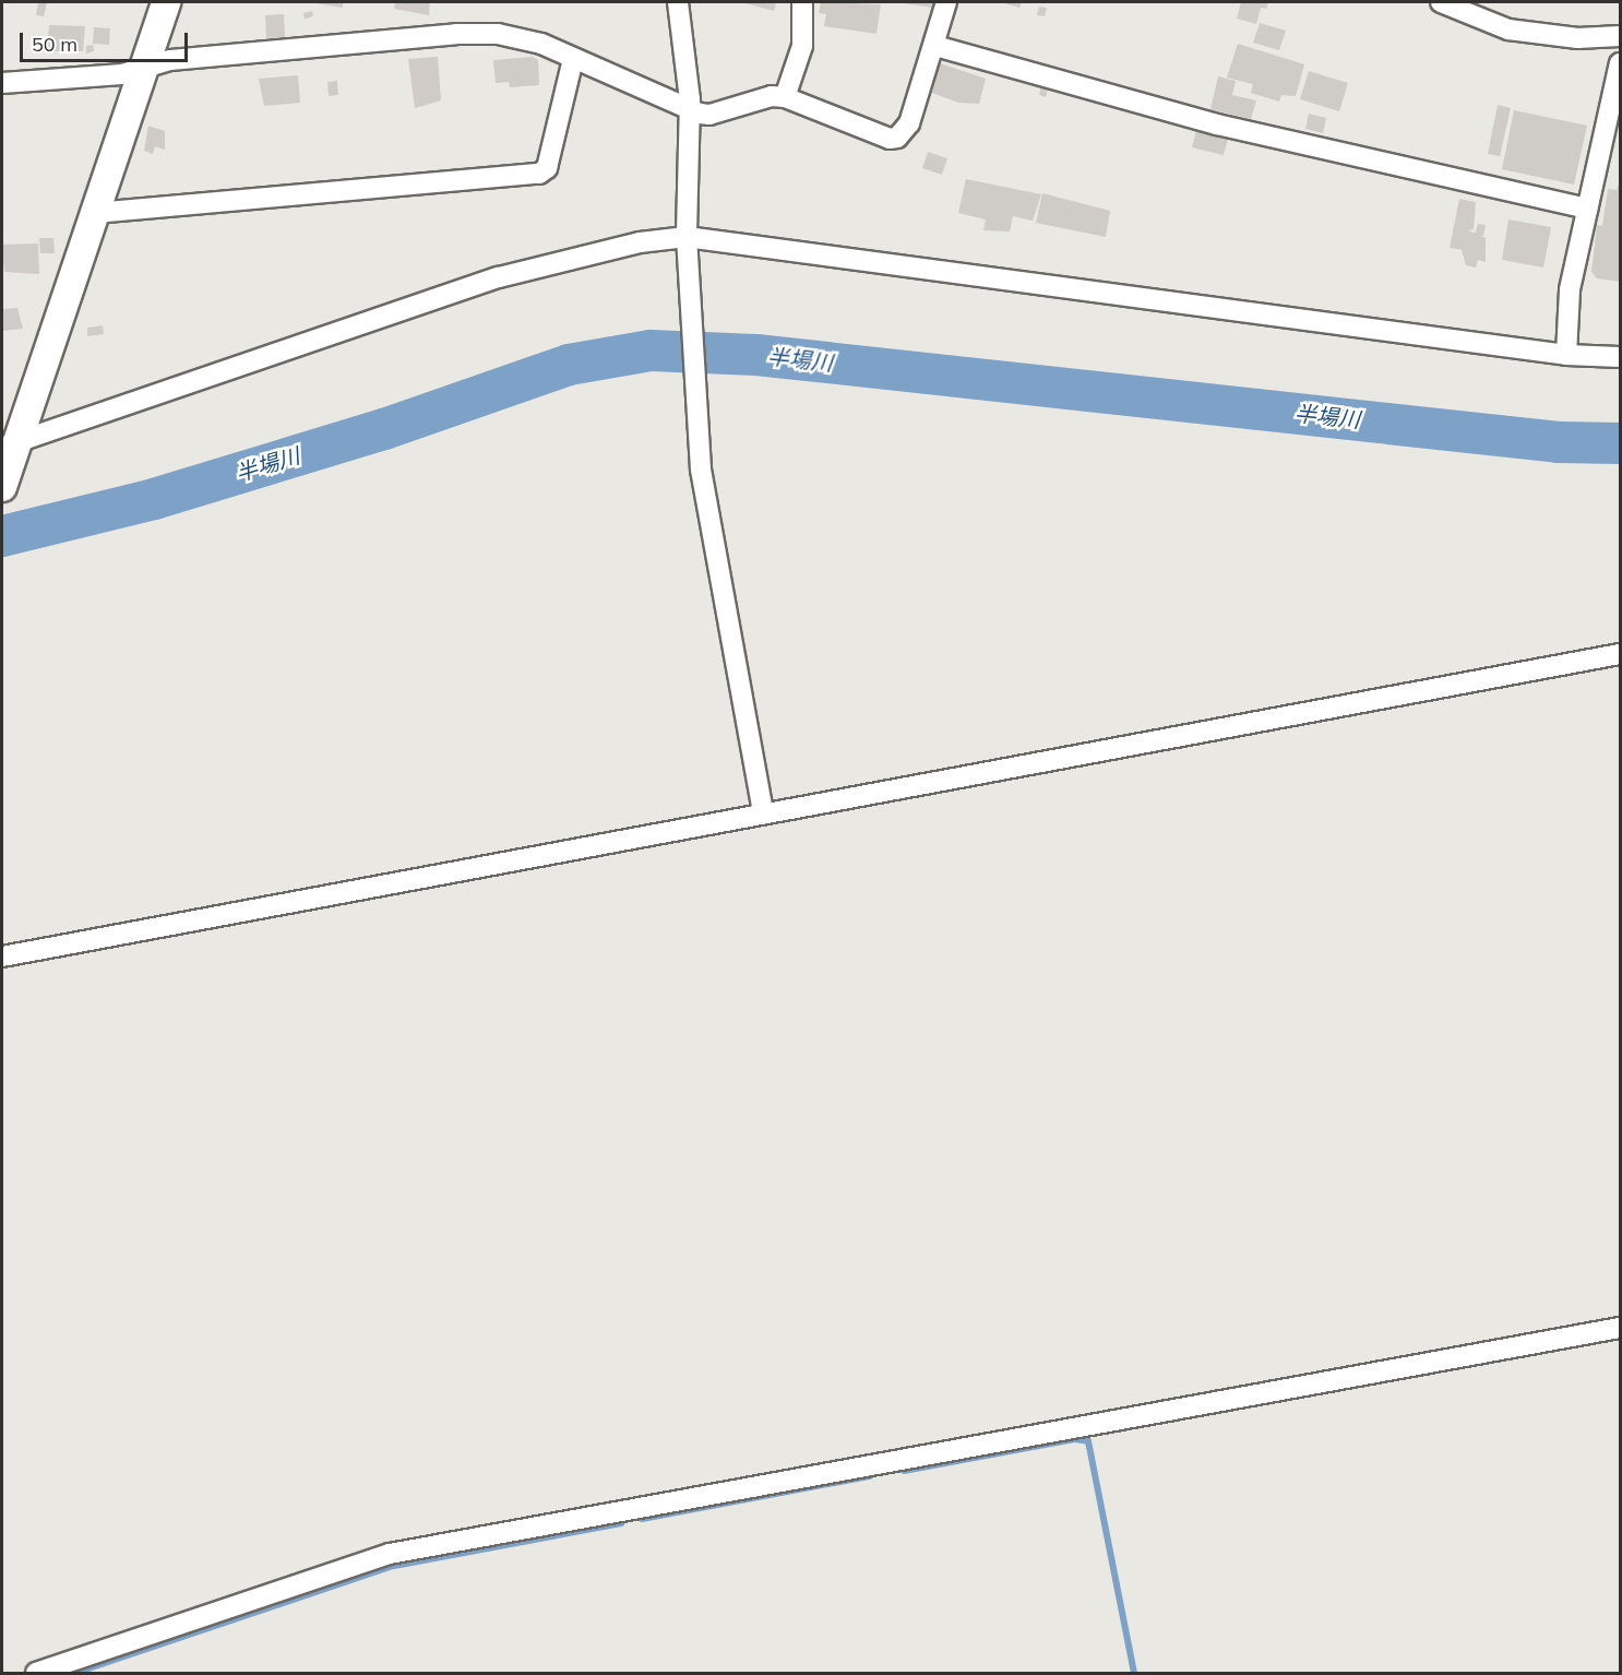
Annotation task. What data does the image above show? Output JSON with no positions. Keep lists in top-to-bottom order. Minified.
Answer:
{"water":["半場川"],"scale_bar":"50 m"}
